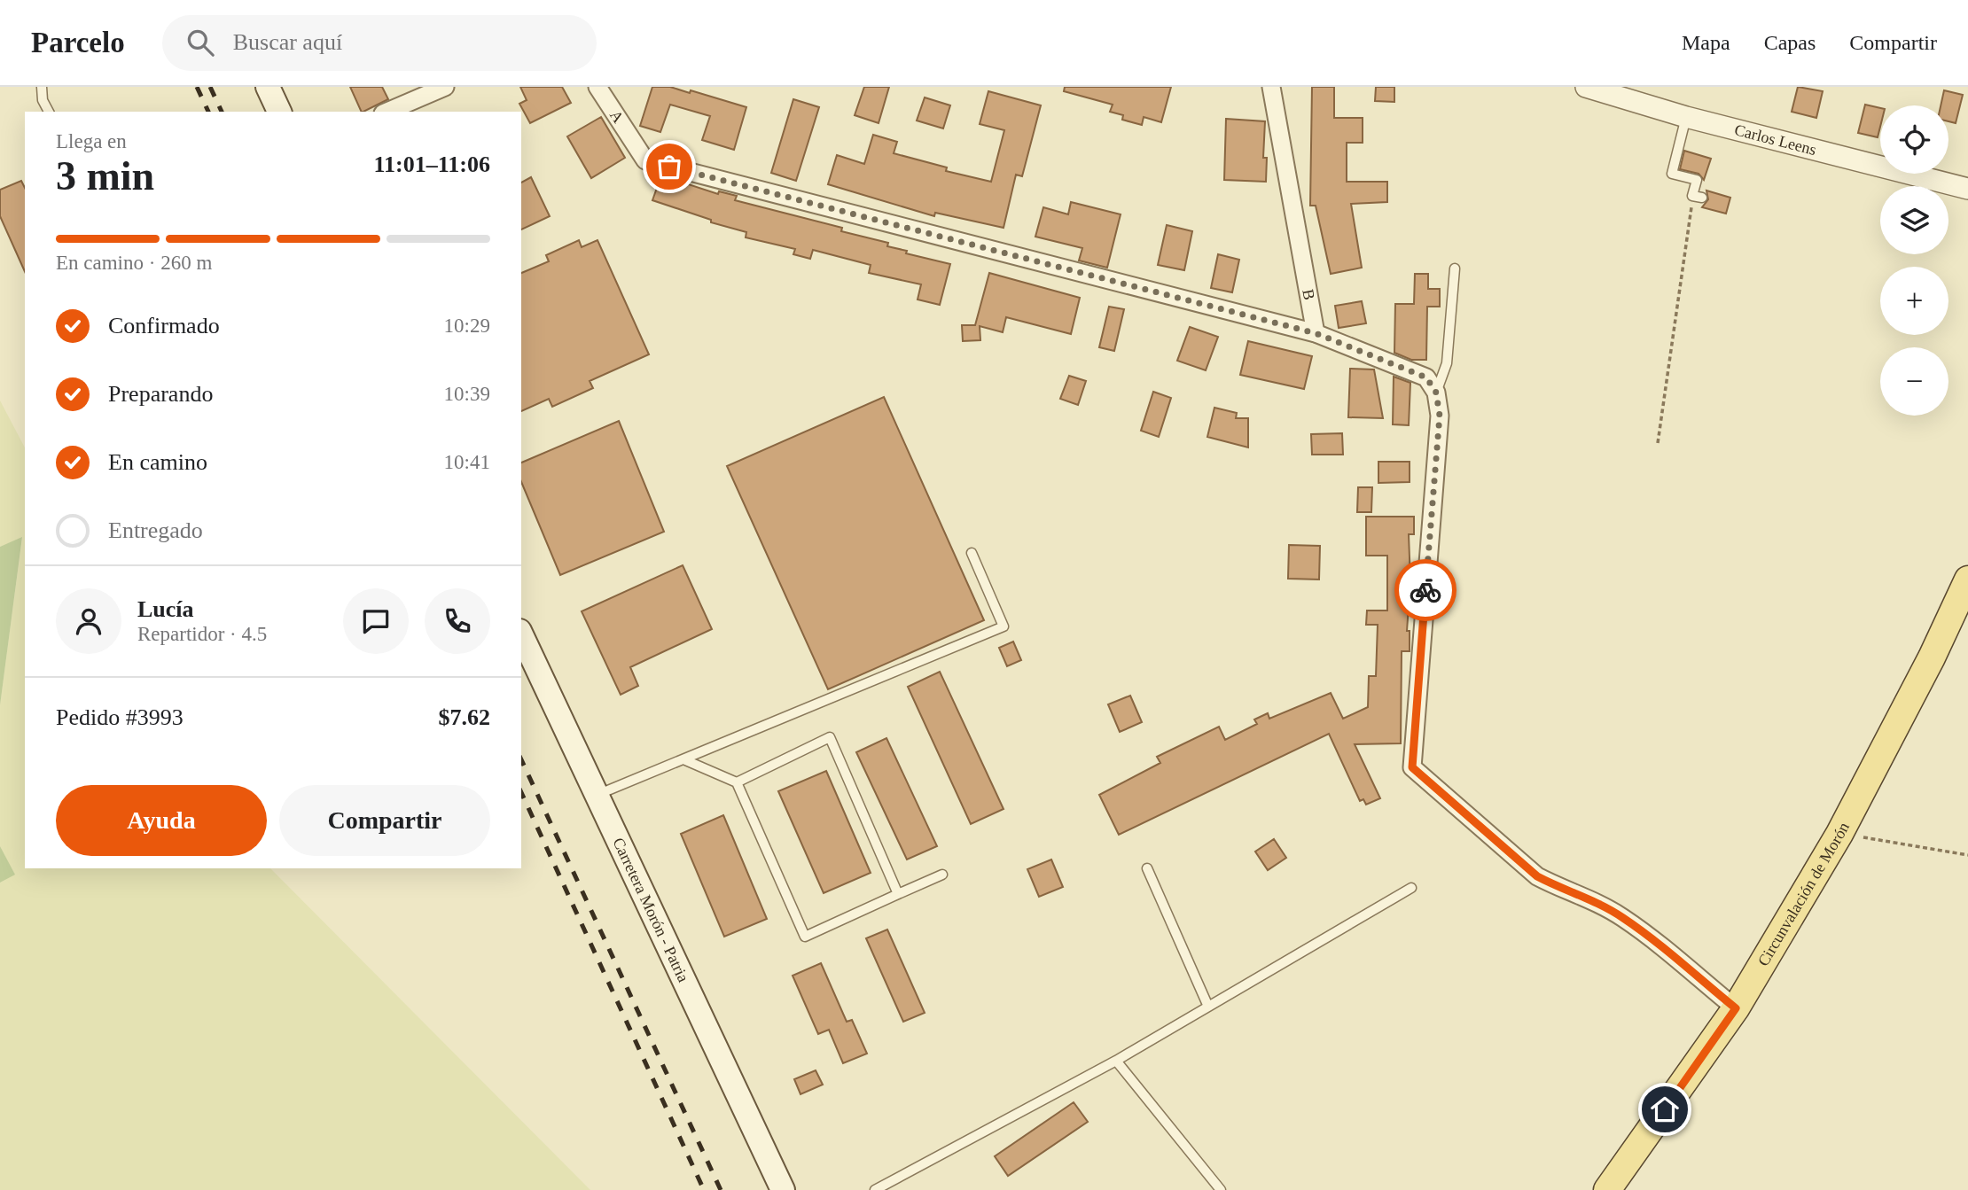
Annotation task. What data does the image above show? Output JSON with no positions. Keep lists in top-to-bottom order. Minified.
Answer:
{"streets":{"main road":["Circunvalación de Morón","Carretera Morón - Patria"],"street":["A","Carlos Leens","B"]},"crossings":[["A","B"]],"page":{"header":"Parcelo","search":"Buscar aquí","nav":["Mapa","Capas","Compartir"],"map_buttons":["+","−"],"heading":["3 min","Llega en","11:01–11:06"],"panel":["Lucía","Repartidor · 4.5","Pedido #3993","$7.62"],"bar":"En camino · 260 m","list":[["Confirmado","10:29"],["Preparando","10:39"],["En camino","10:41"],"Entregado"],"buttons":["Ayuda","Compartir"]}}
